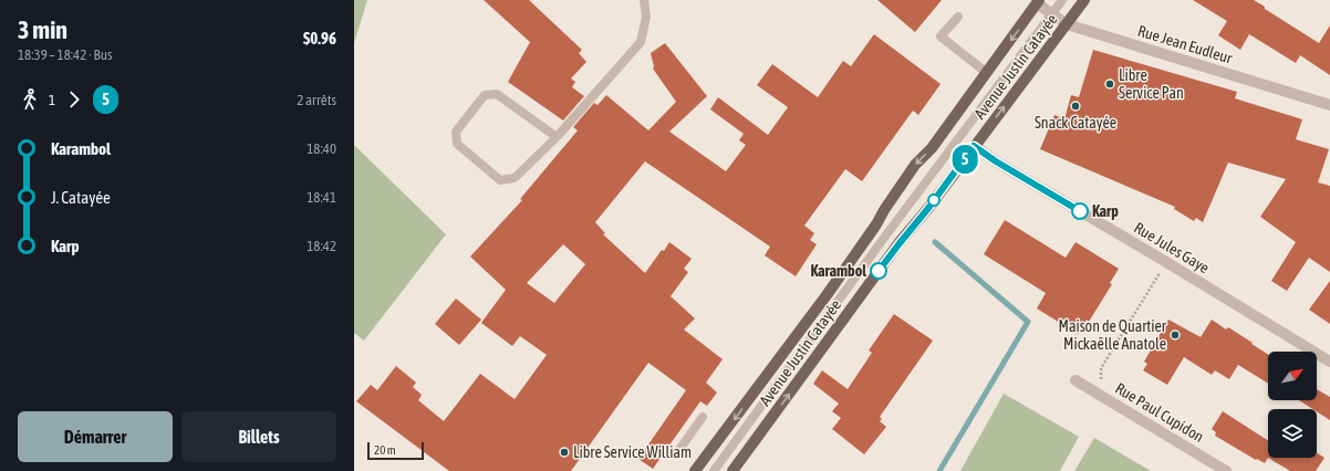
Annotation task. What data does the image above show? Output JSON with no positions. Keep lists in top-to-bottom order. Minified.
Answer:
{"streets":{"main road":["Avenue Justin Catayée"],"street":["Rue Jean Eudleur","Rue Jules Gaye","Rue Paul Cupidon"]},"crossings":[["Rue Jean Eudleur","Avenue Justin Catayée"],["Avenue Justin Catayée","Rue Jules Gaye"]],"places":["Libre Service Pan","Snack Catayée","Karp","Karambol","Maison de Quartier Mickaëlle Anatole","Libre Service William"],"lines":["bus line 5"],"scale_bar":"20 m","north":"top right","page":{"heading":["3 min","18:39 – 18:42 · Bus","$0.96"],"on_map":"5","legs":["1","5","2 arrêts"],"list":[{"name":"Karambol","value":"18:40"},{"name":"J. Catayée","value":"18:41"},{"name":"Karp","value":"18:42"}],"buttons":["Démarrer","Billets"],"scale":"20 m"}}
